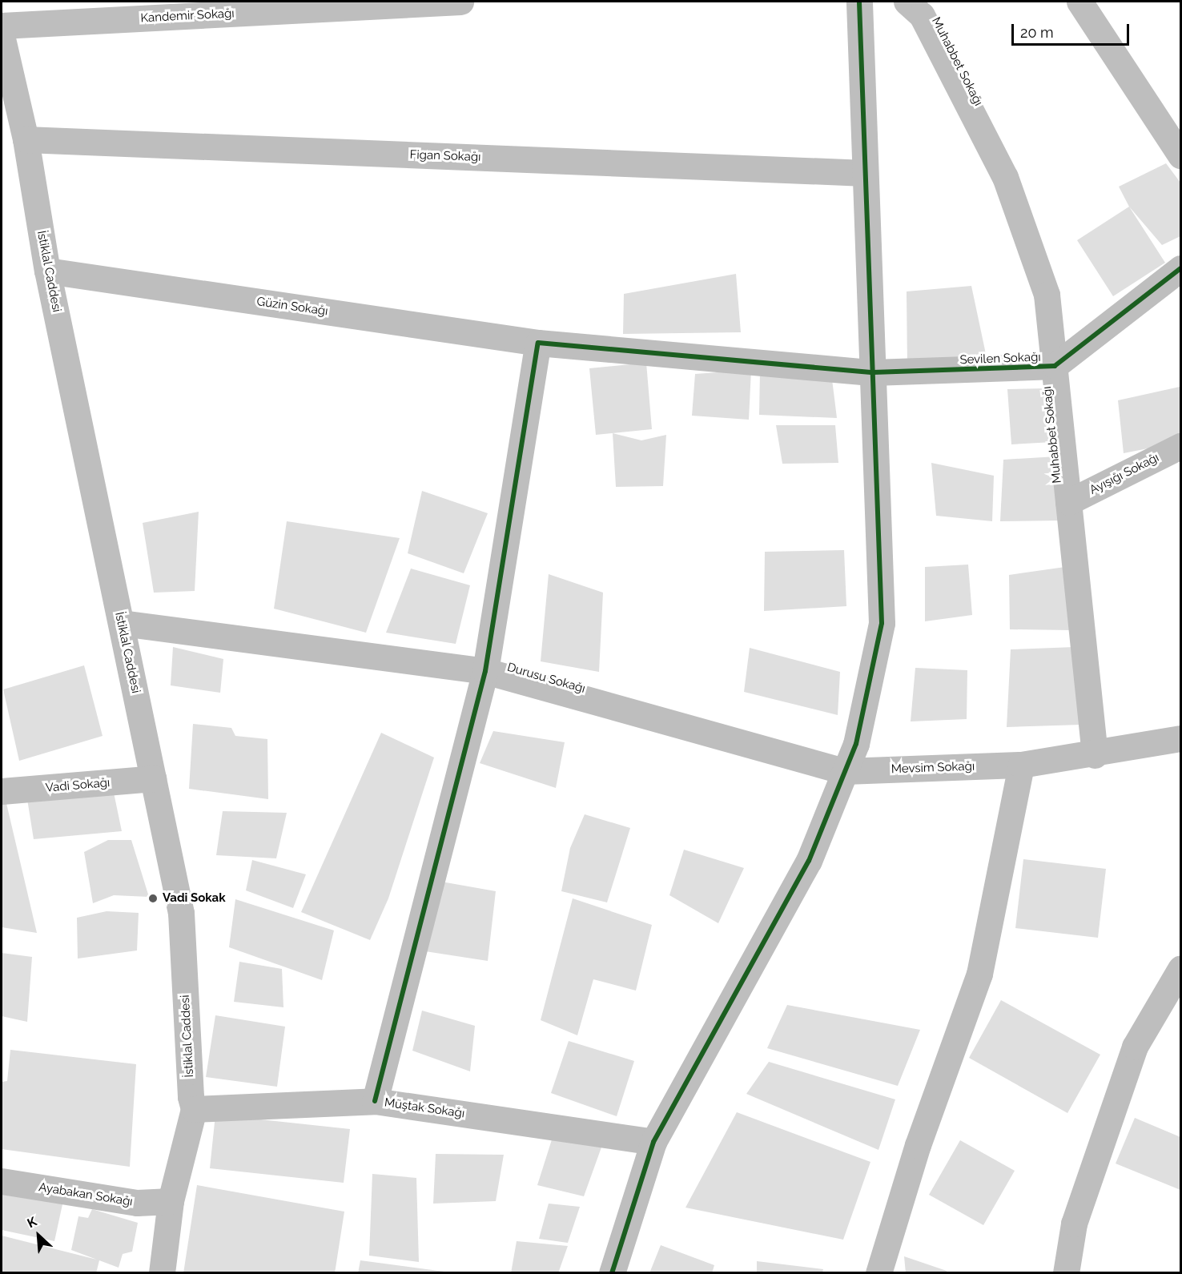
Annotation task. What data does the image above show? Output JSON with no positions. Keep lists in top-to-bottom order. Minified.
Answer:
{"streets":{"street":["Kandemir Sokağı","Muhabbet Sokağı","Figan Sokağı","İstiklal Caddesi","Güzin Sokağı","Sevilen Sokağı","Ayışığı Sokağı","Durusu Sokağı","Mevsim Sokağı","Vadi Sokağı","Müştak Sokağı","Ayabakan Sokağı"]},"crossings":[["Muhabbet Sokağı","Sevilen Sokağı"],["Muhabbet Sokağı","Ayışığı Sokağı"],["Muhabbet Sokağı","Mevsim Sokağı"],["Figan Sokağı","İstiklal Caddesi"],["İstiklal Caddesi","Güzin Sokağı"],["İstiklal Caddesi","Durusu Sokağı"],["İstiklal Caddesi","Vadi Sokağı"],["İstiklal Caddesi","Müştak Sokağı"],["İstiklal Caddesi","Ayabakan Sokağı"],["Güzin Sokağı","Sevilen Sokağı"],["Durusu Sokağı","Mevsim Sokağı"]],"places":["Vadi Sokak"],"scale_bar":"20 m","north":"top left"}
